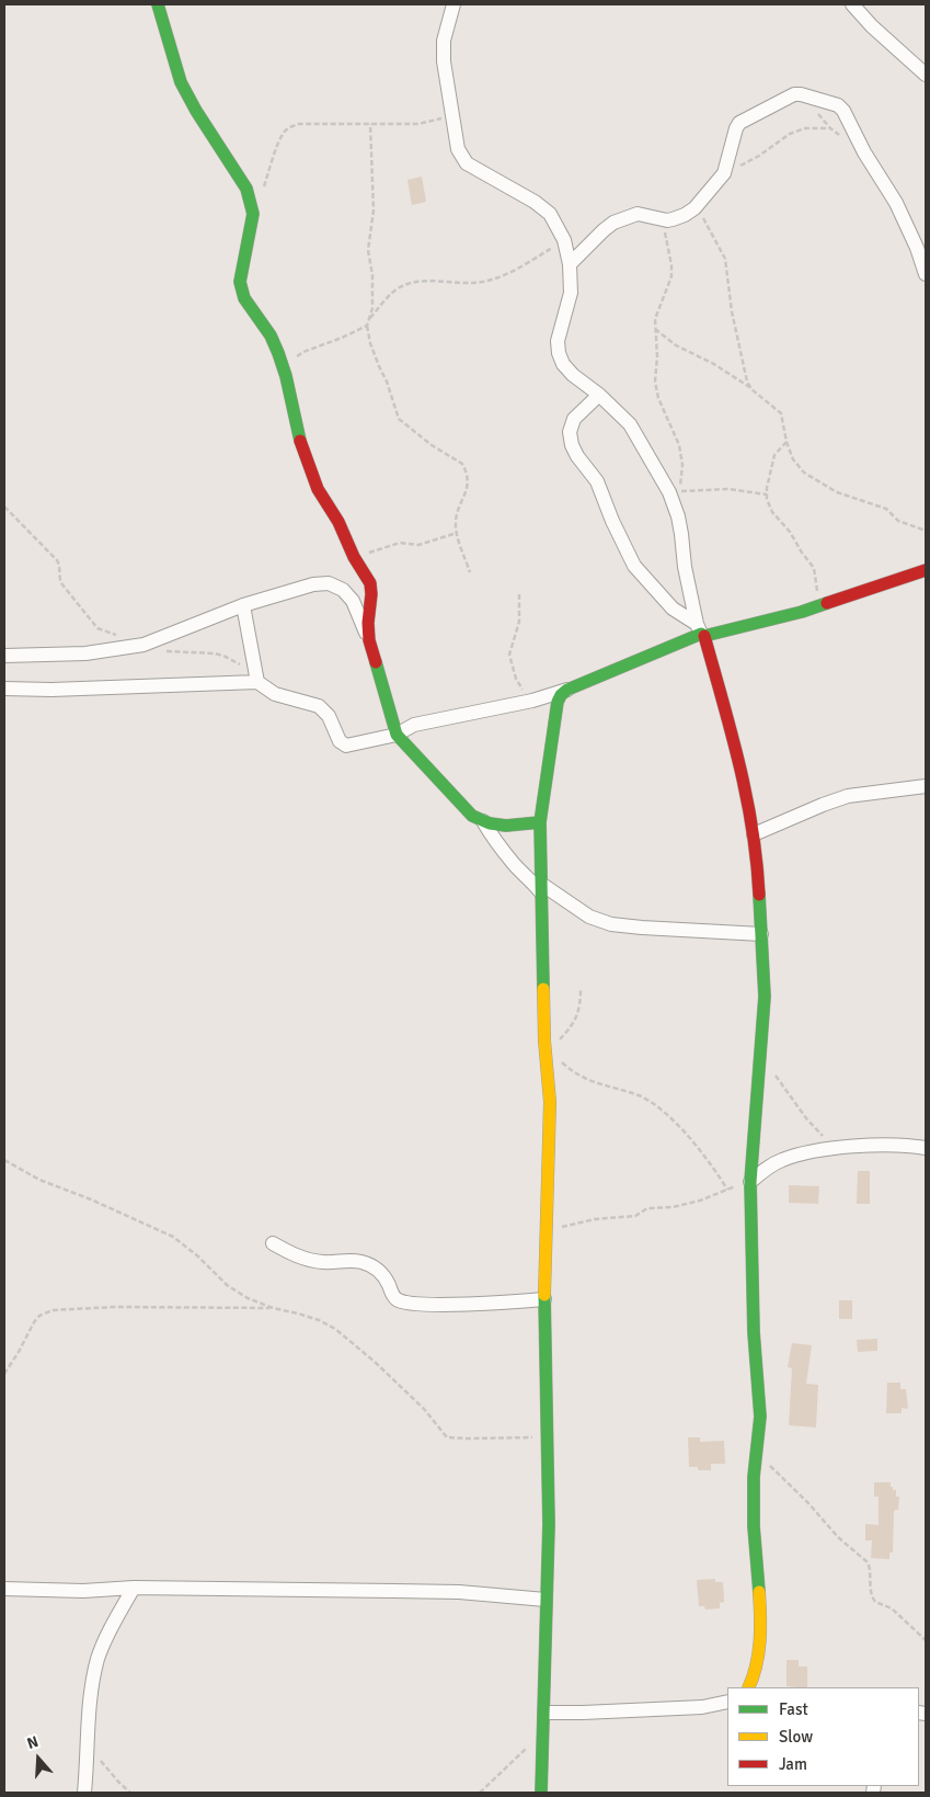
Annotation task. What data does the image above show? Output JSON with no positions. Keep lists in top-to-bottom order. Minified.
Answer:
{"legend":["Fast","Slow","Jam"],"north":"top"}
